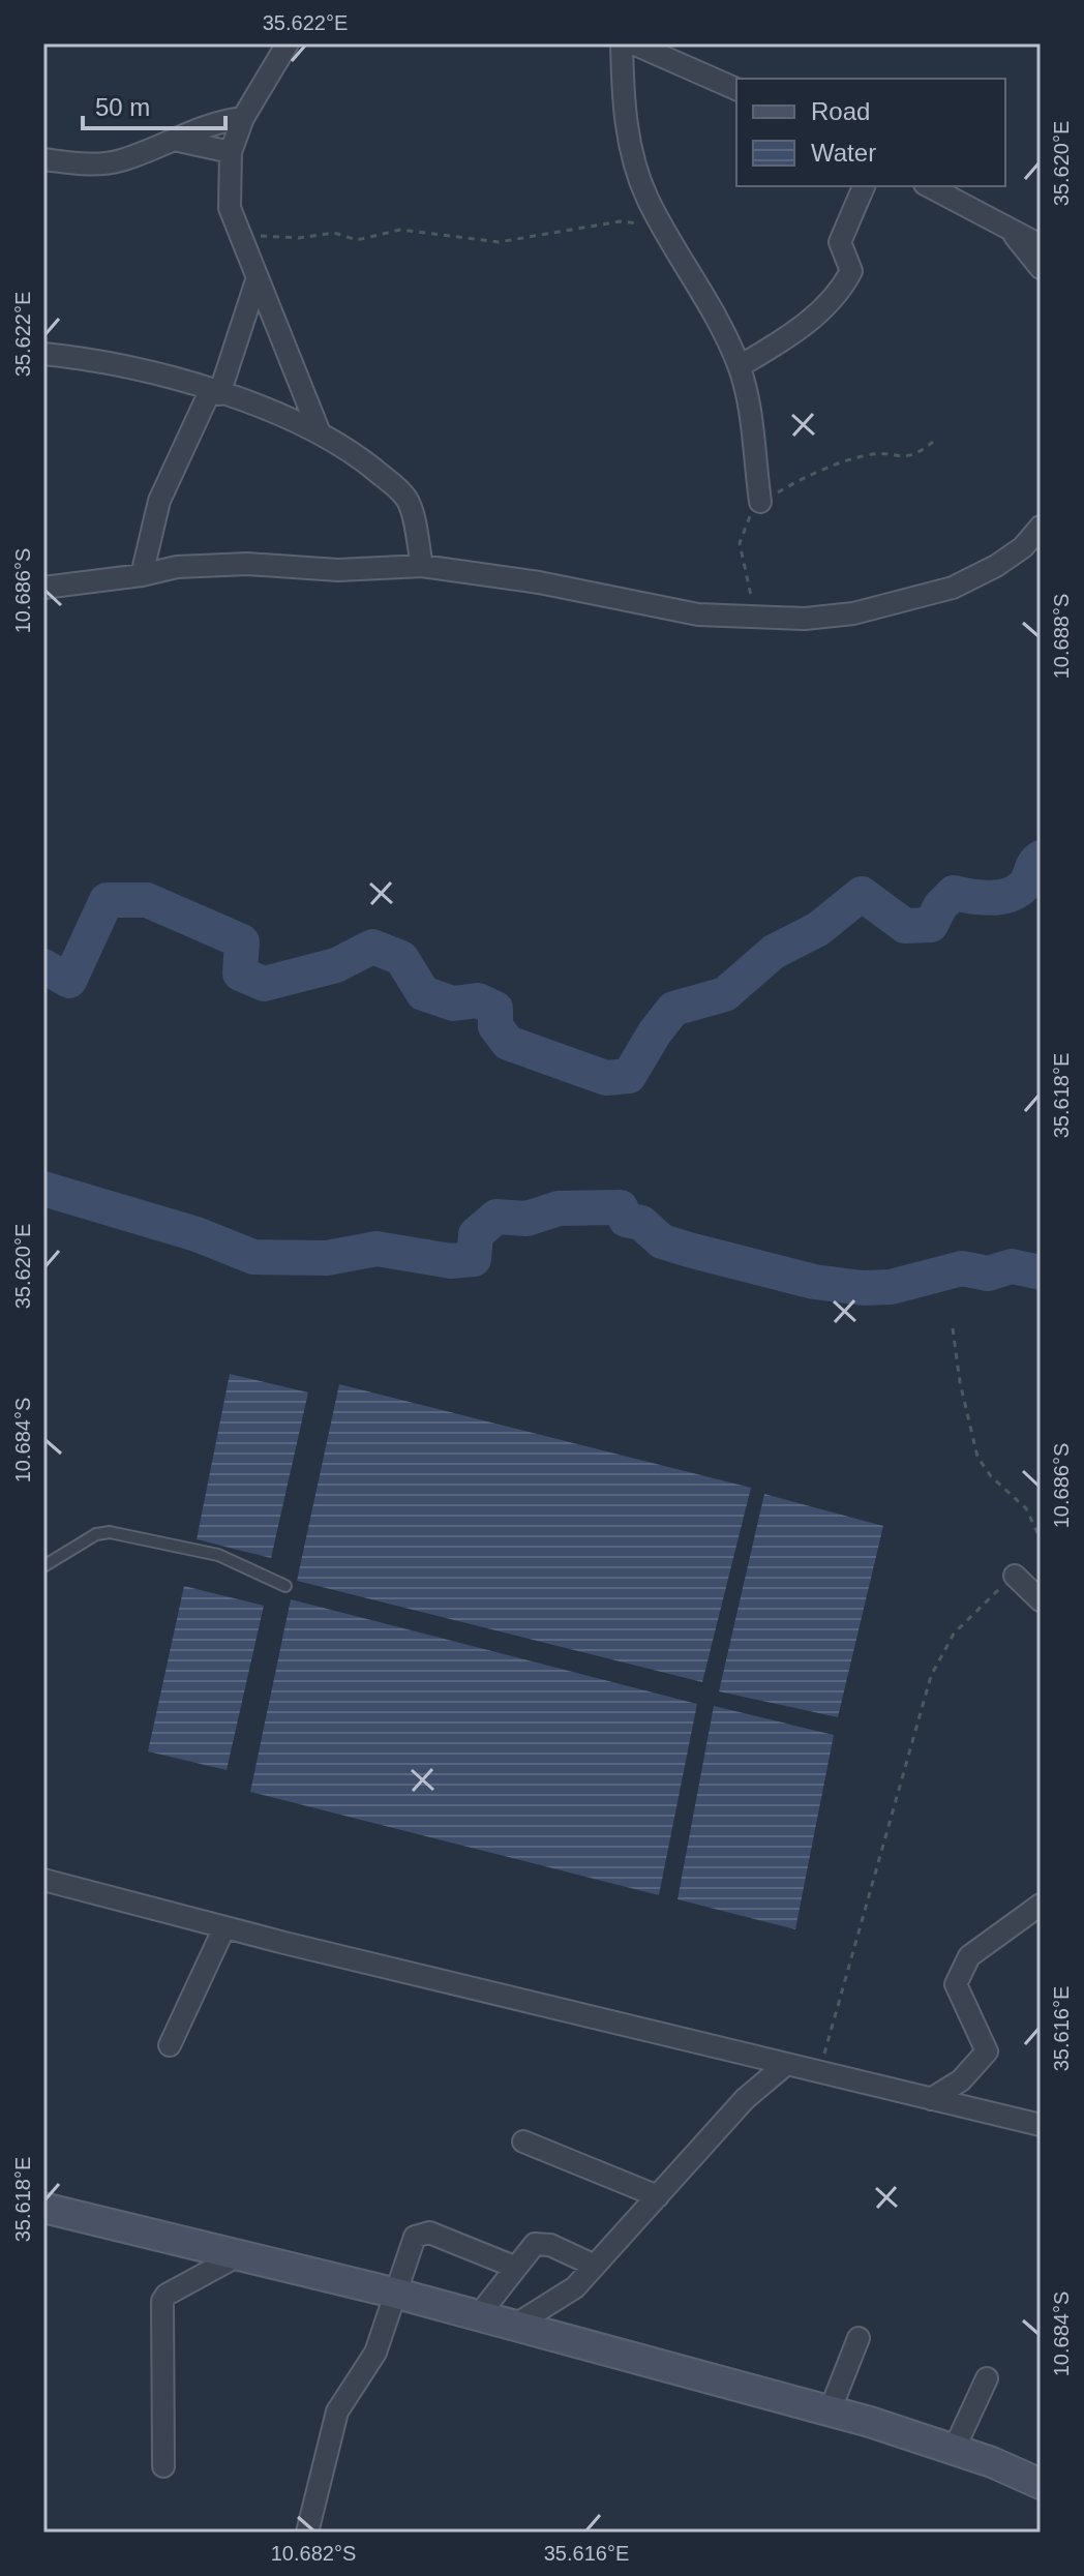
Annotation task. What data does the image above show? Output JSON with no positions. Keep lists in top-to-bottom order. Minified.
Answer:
{"legend":["Road","Water"],"scale_bar":"50 m","coordinates":["35.622°E","35.620°E","10.686°S","10.688°S","35.618°E","10.684°S","35.616°E","10.682°S"]}
